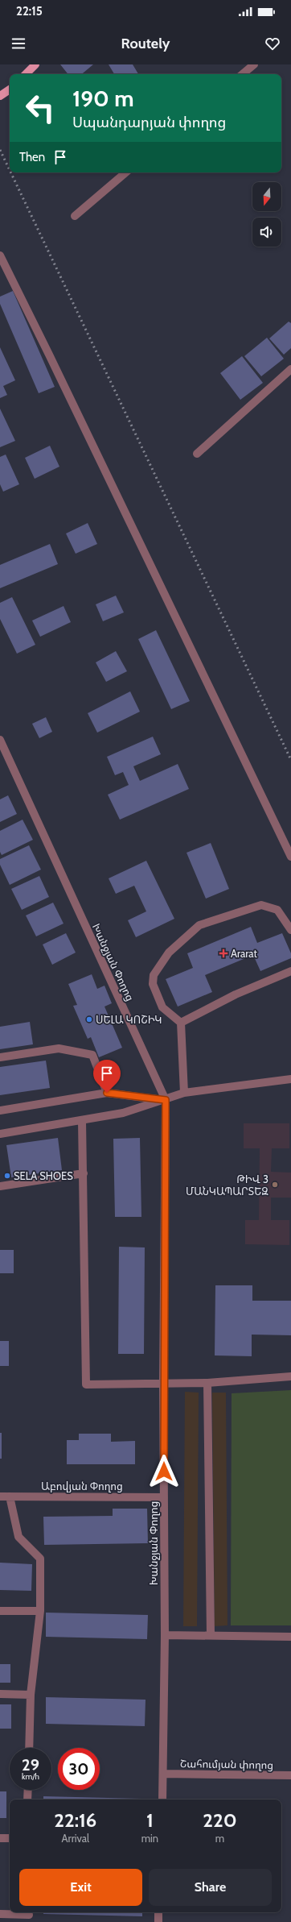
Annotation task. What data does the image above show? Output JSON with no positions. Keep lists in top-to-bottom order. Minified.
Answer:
{"streets":{"street":["Խանջյան Փողոց","Աբովյան Փողոց","Շահումյան փողոց"]},"crossings":[["Խանջյան Փողոց","Աբովյան Փողոց"],["Խանջյան Փողոց","Շահումյան փողոց"]],"places":{"health":["Ararat"],"other":["ՍԵԼԱ ԿՈՇԻԿ","SELA SHOES","ԹԻՎ 3 ՄԱՆԿԱՊԱՐՏԵԶ"]},"north":"bottom","page":{"status":"22:15","header":"Routely","turn":["190 m","Սպանդարյան փողոց"],"then":"Then","speed":"29 km/h","limit":"30","eta":["22:16","Arrival","1","min","220","m"],"buttons":["Exit","Share"]}}
